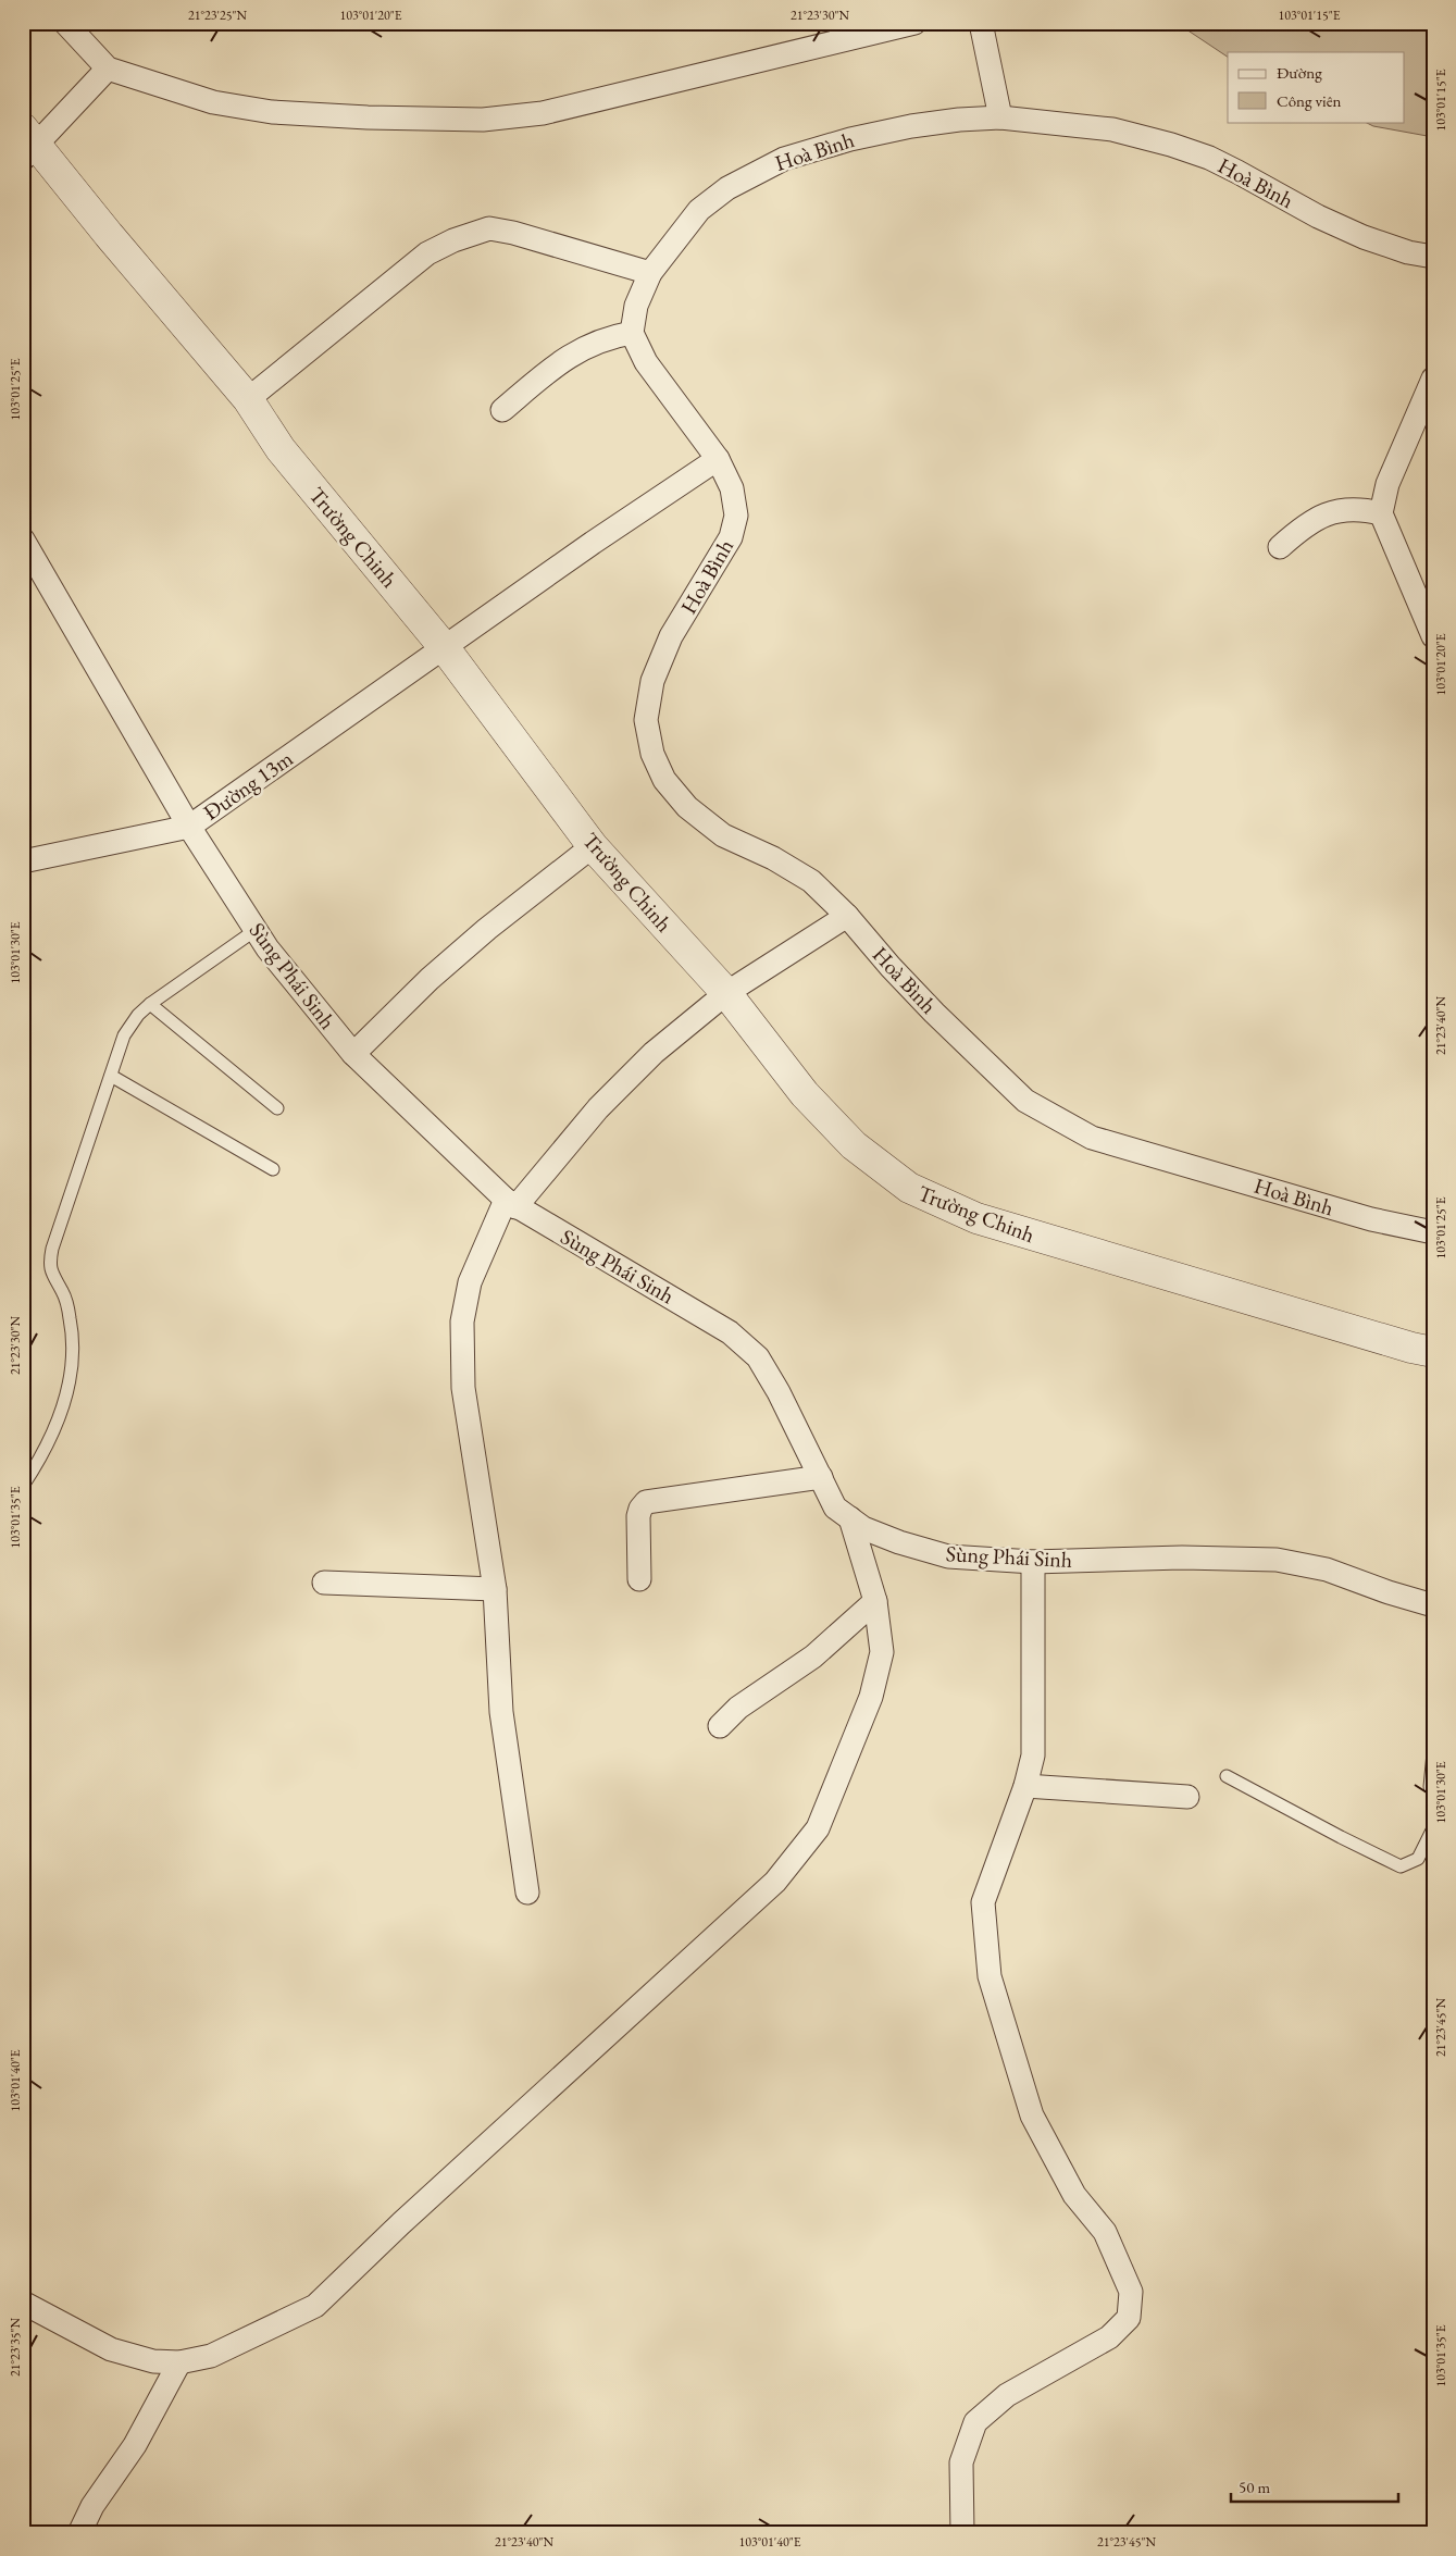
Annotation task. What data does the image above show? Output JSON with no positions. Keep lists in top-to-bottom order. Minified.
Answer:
{"streets":{"street":["Hoà Bình","Trường Chinh","Đường 13m","Sùng Phái Sinh"]},"crossings":[["Hoà Bình","Đường 13m"],["Trường Chinh","Đường 13m"],["Đường 13m","Sùng Phái Sinh"]],"legend":["Đường","Công viên"],"scale_bar":"50 m","coordinates":["21°23'25\"N","103°01'20\"E","21°23'30\"N","103°01'15\"E","103°01'25\"E","103°01'30\"E","21°23'40\"N","103°01'35\"E","21°23'45\"N","103°01'40\"E","21°23'35\"N"]}
